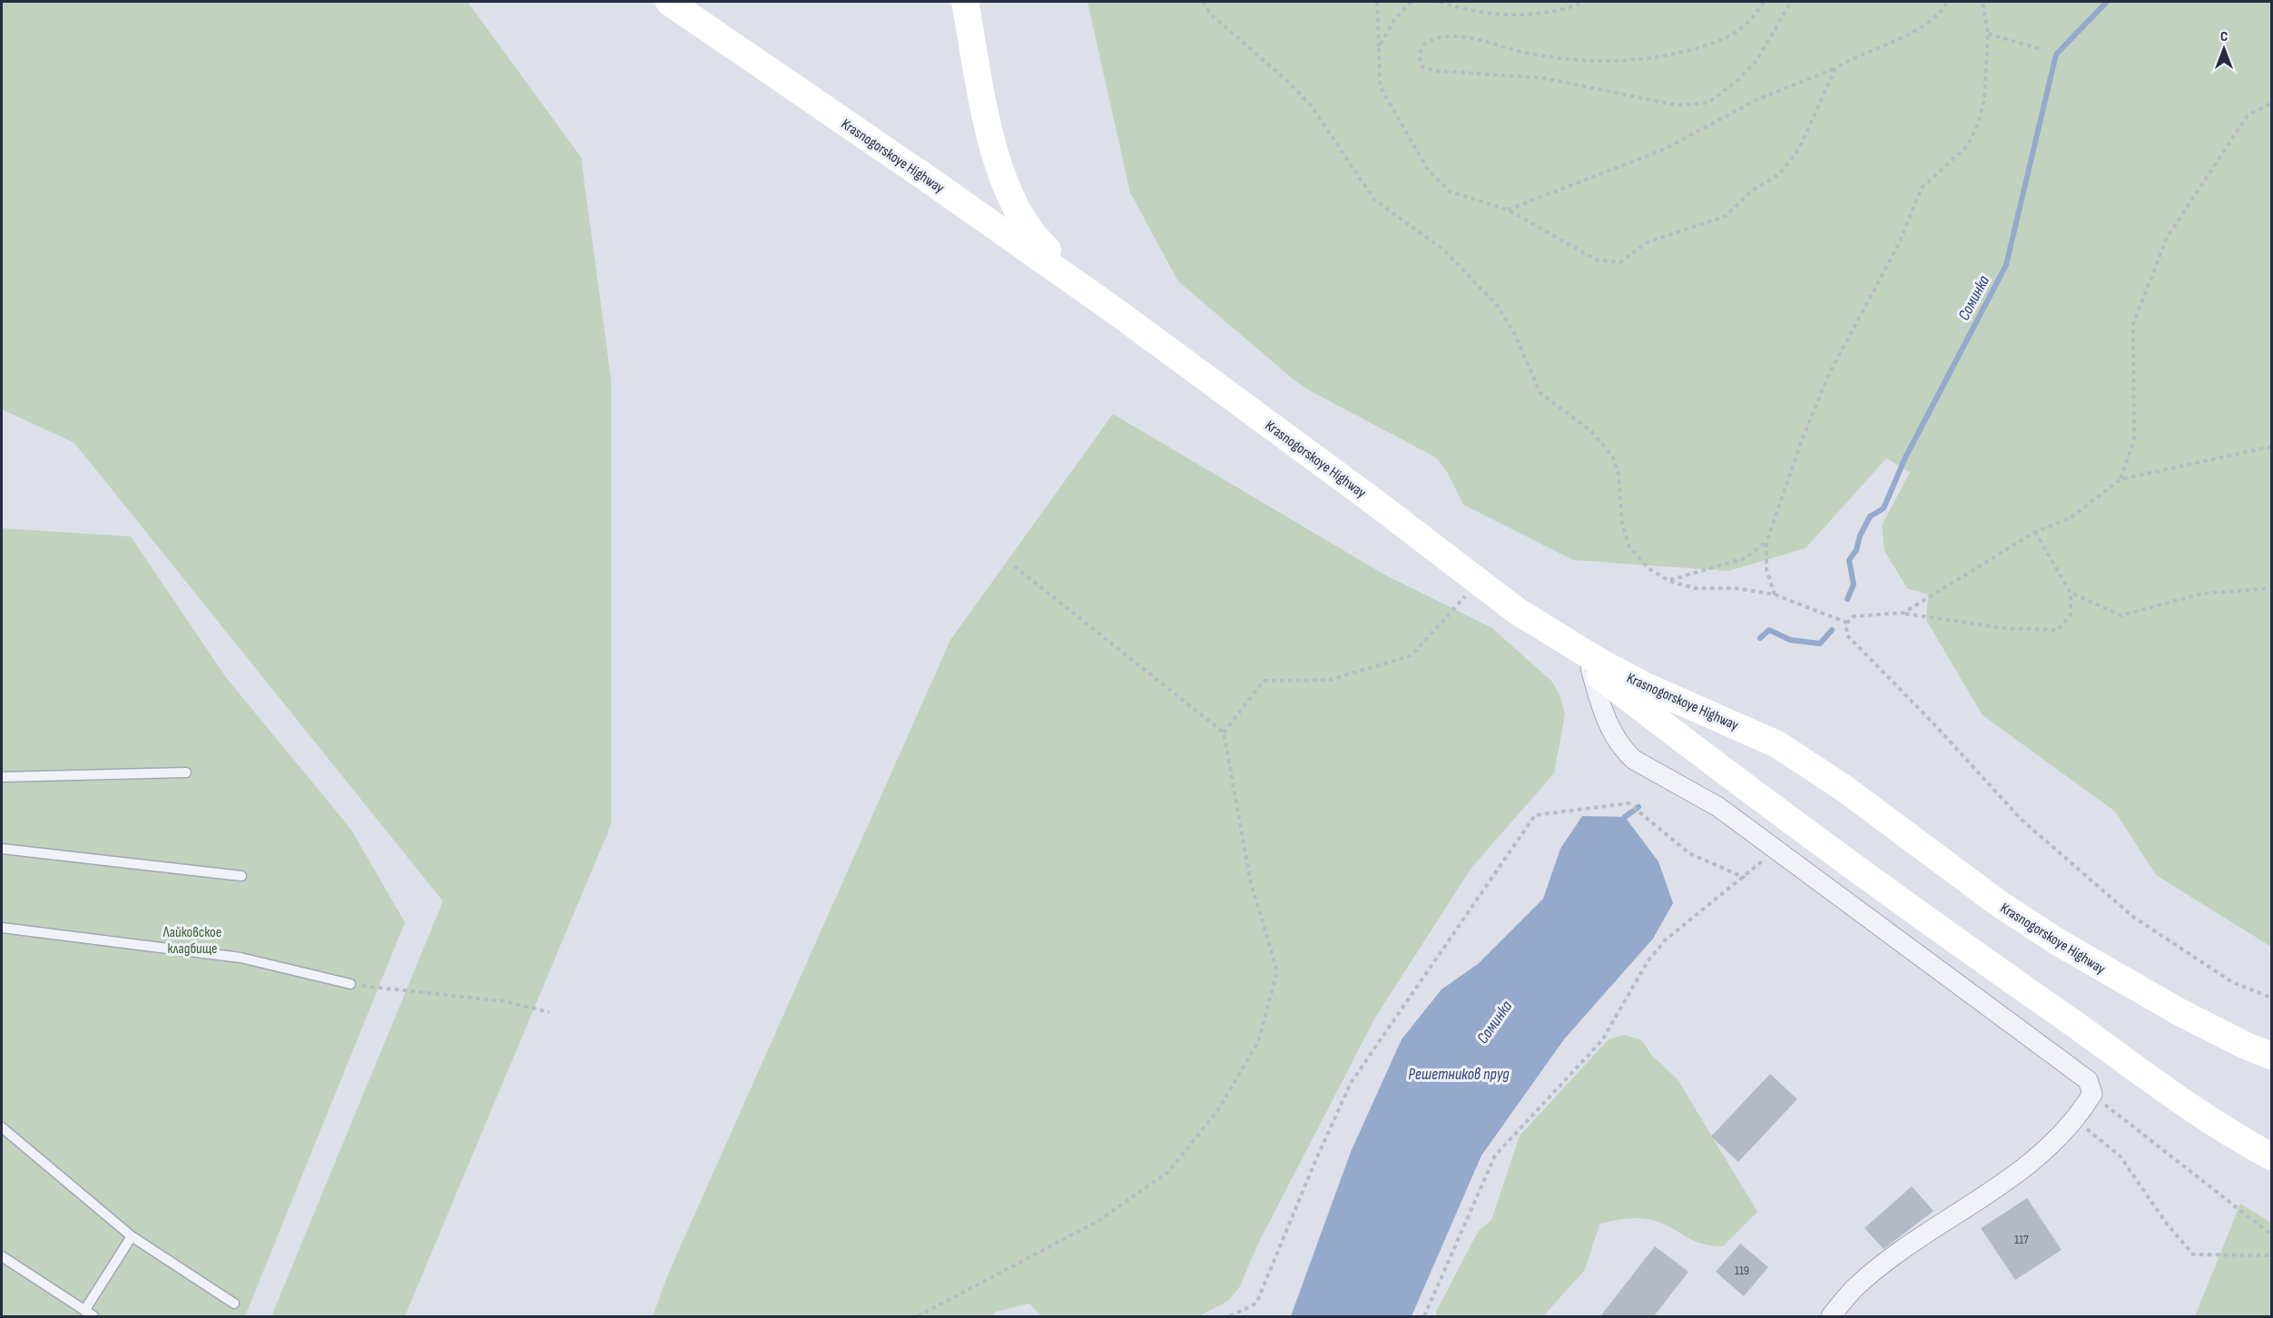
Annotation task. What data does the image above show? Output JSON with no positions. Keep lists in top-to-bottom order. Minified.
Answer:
{"streets":{"main road":["Krasnogorskoye Highway"]},"water":["Соминка","Решетников пруд"],"parks":["Лайковское кладбище"],"house_numbers":["117","119"],"north":"top"}
